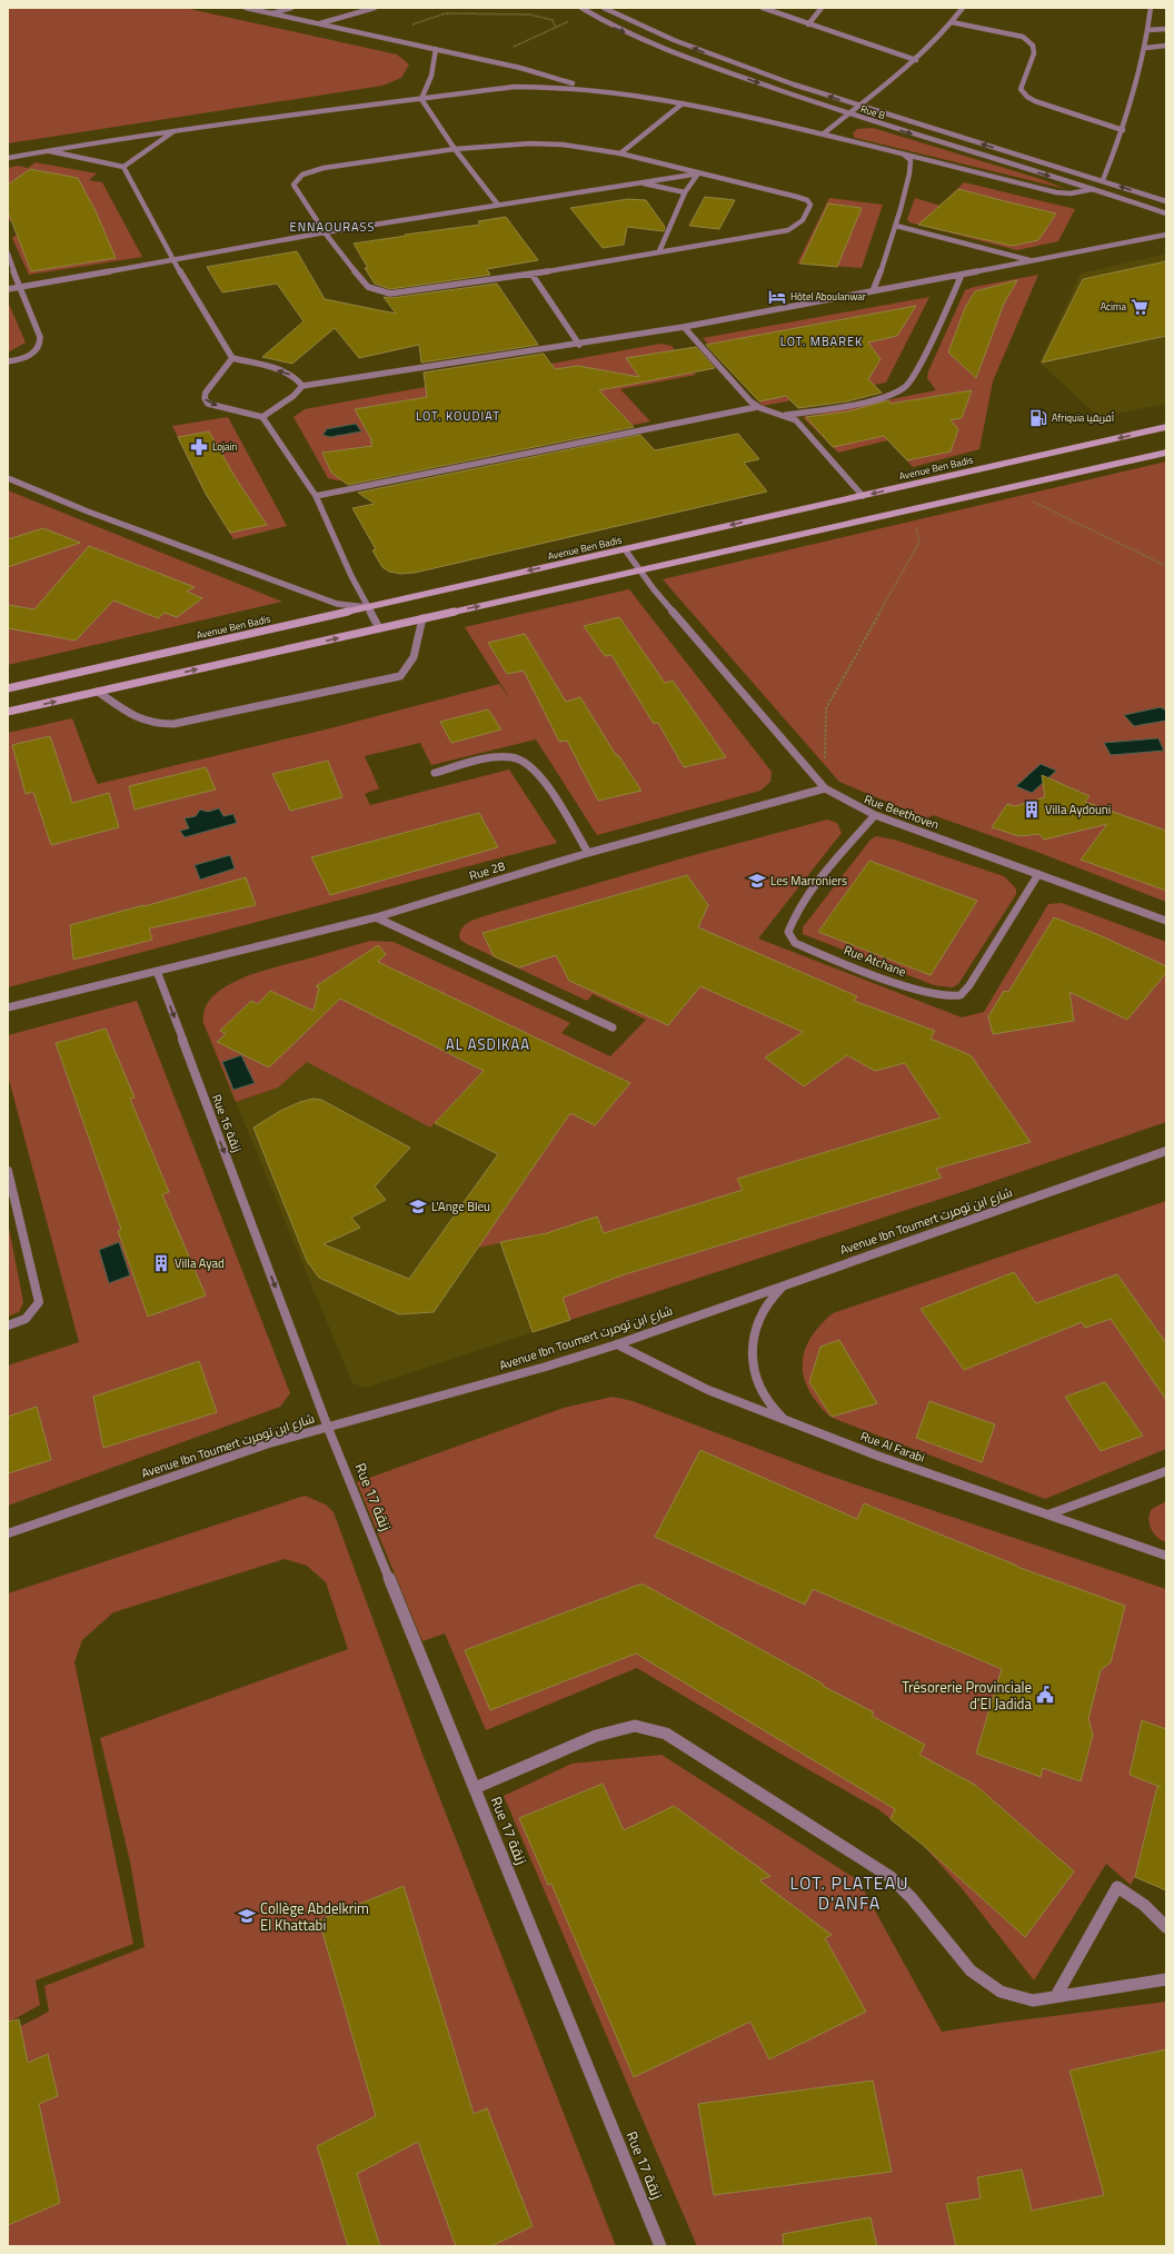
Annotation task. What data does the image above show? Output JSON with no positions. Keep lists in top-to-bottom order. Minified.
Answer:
{"streets":{"main road":["Avenue Ben Badis"],"street":["Rue B","Rue Beethoven","Rue 28","Rue Atchane","Rue 16 زنقة","Avenue Ibn Toumert شارع ابن تومرت","Rue Al Farabi","Rue 17 زنقة"]},"crossings":[["Avenue Ben Badis","Rue Beethoven"],["Rue Beethoven","Rue 28"],["Rue Beethoven","Rue Atchane"],["Rue 28","Rue 16 زنقة"],["Rue 16 زنقة","Avenue Ibn Toumert شارع ابن تومرت"],["Rue 16 زنقة","Rue 17 زنقة"],["Avenue Ibn Toumert شارع ابن تومرت","Rue Al Farabi"],["Avenue Ibn Toumert شارع ابن تومرت","Rue 17 زنقة"]],"one_way":["Rue 16 زنقة"],"districts":["ENNAOURASS","LOT. MBAREK","LOT. KOUDIAT","AL ASDIKAA","LOT. PLATEAU D'ANFA"],"places":{"hotel":["Hôtel Aboulanwar"],"supermarket":["Acima"],"fuel station":["Afriquia أفريقيا"],"pharmacy":["Lojain"],"building":["Villa Aydouni","Villa Ayad"],"school or university":["Les Marroniers","L'Ange Bleu","Collège Abdelkrim El Khattabi"],"public building":["Trésorerie Provinciale d'El Jadida"]}}
